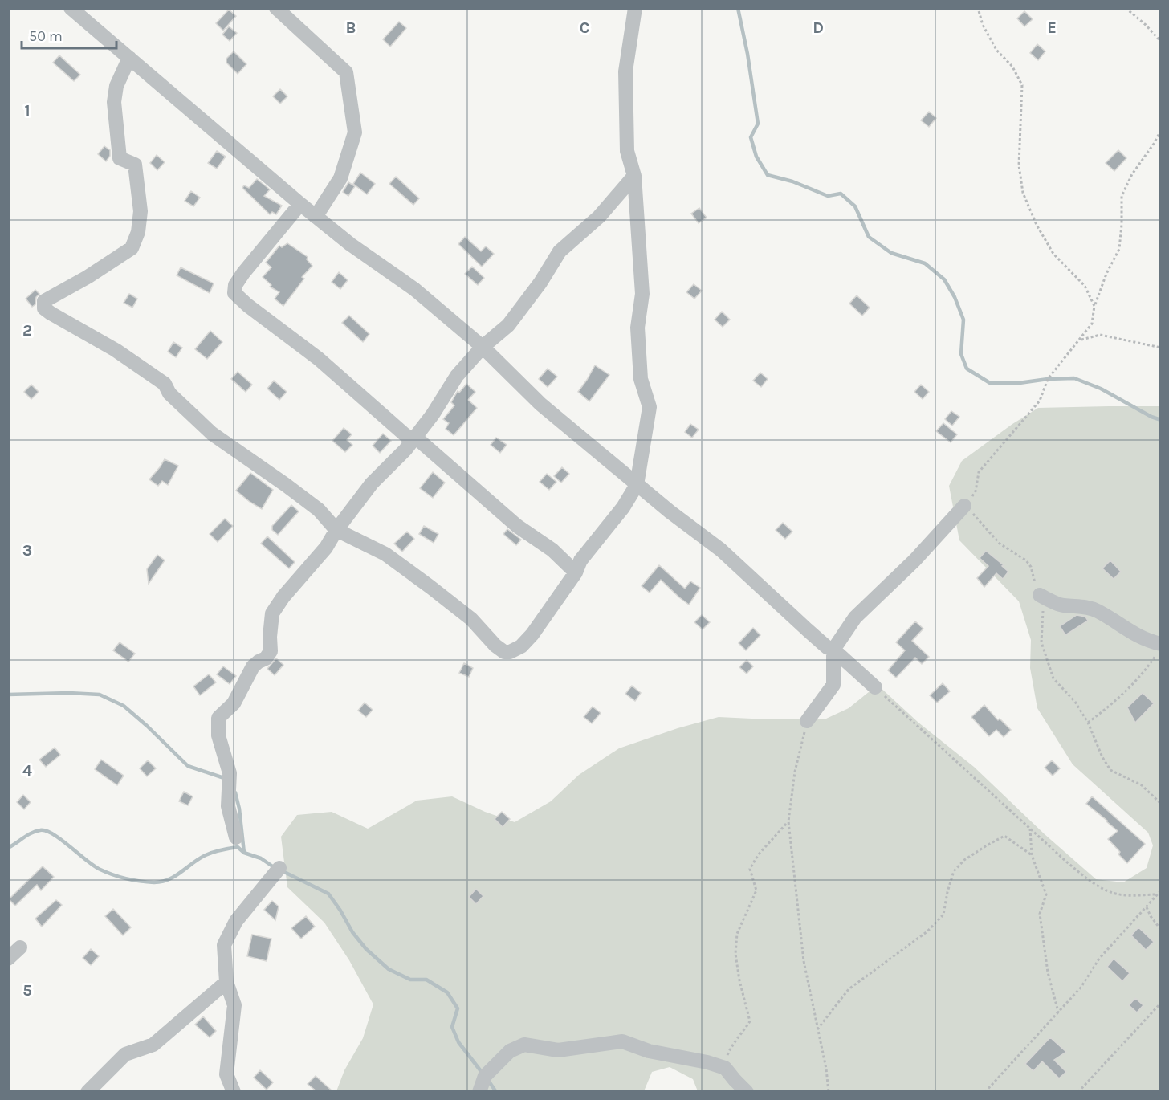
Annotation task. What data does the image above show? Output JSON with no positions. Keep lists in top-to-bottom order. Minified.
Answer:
{"scale_bar":"50 m","grid":{"columns":["B","C","D","E"],"rows":["1","2","3","4","5"]}}
